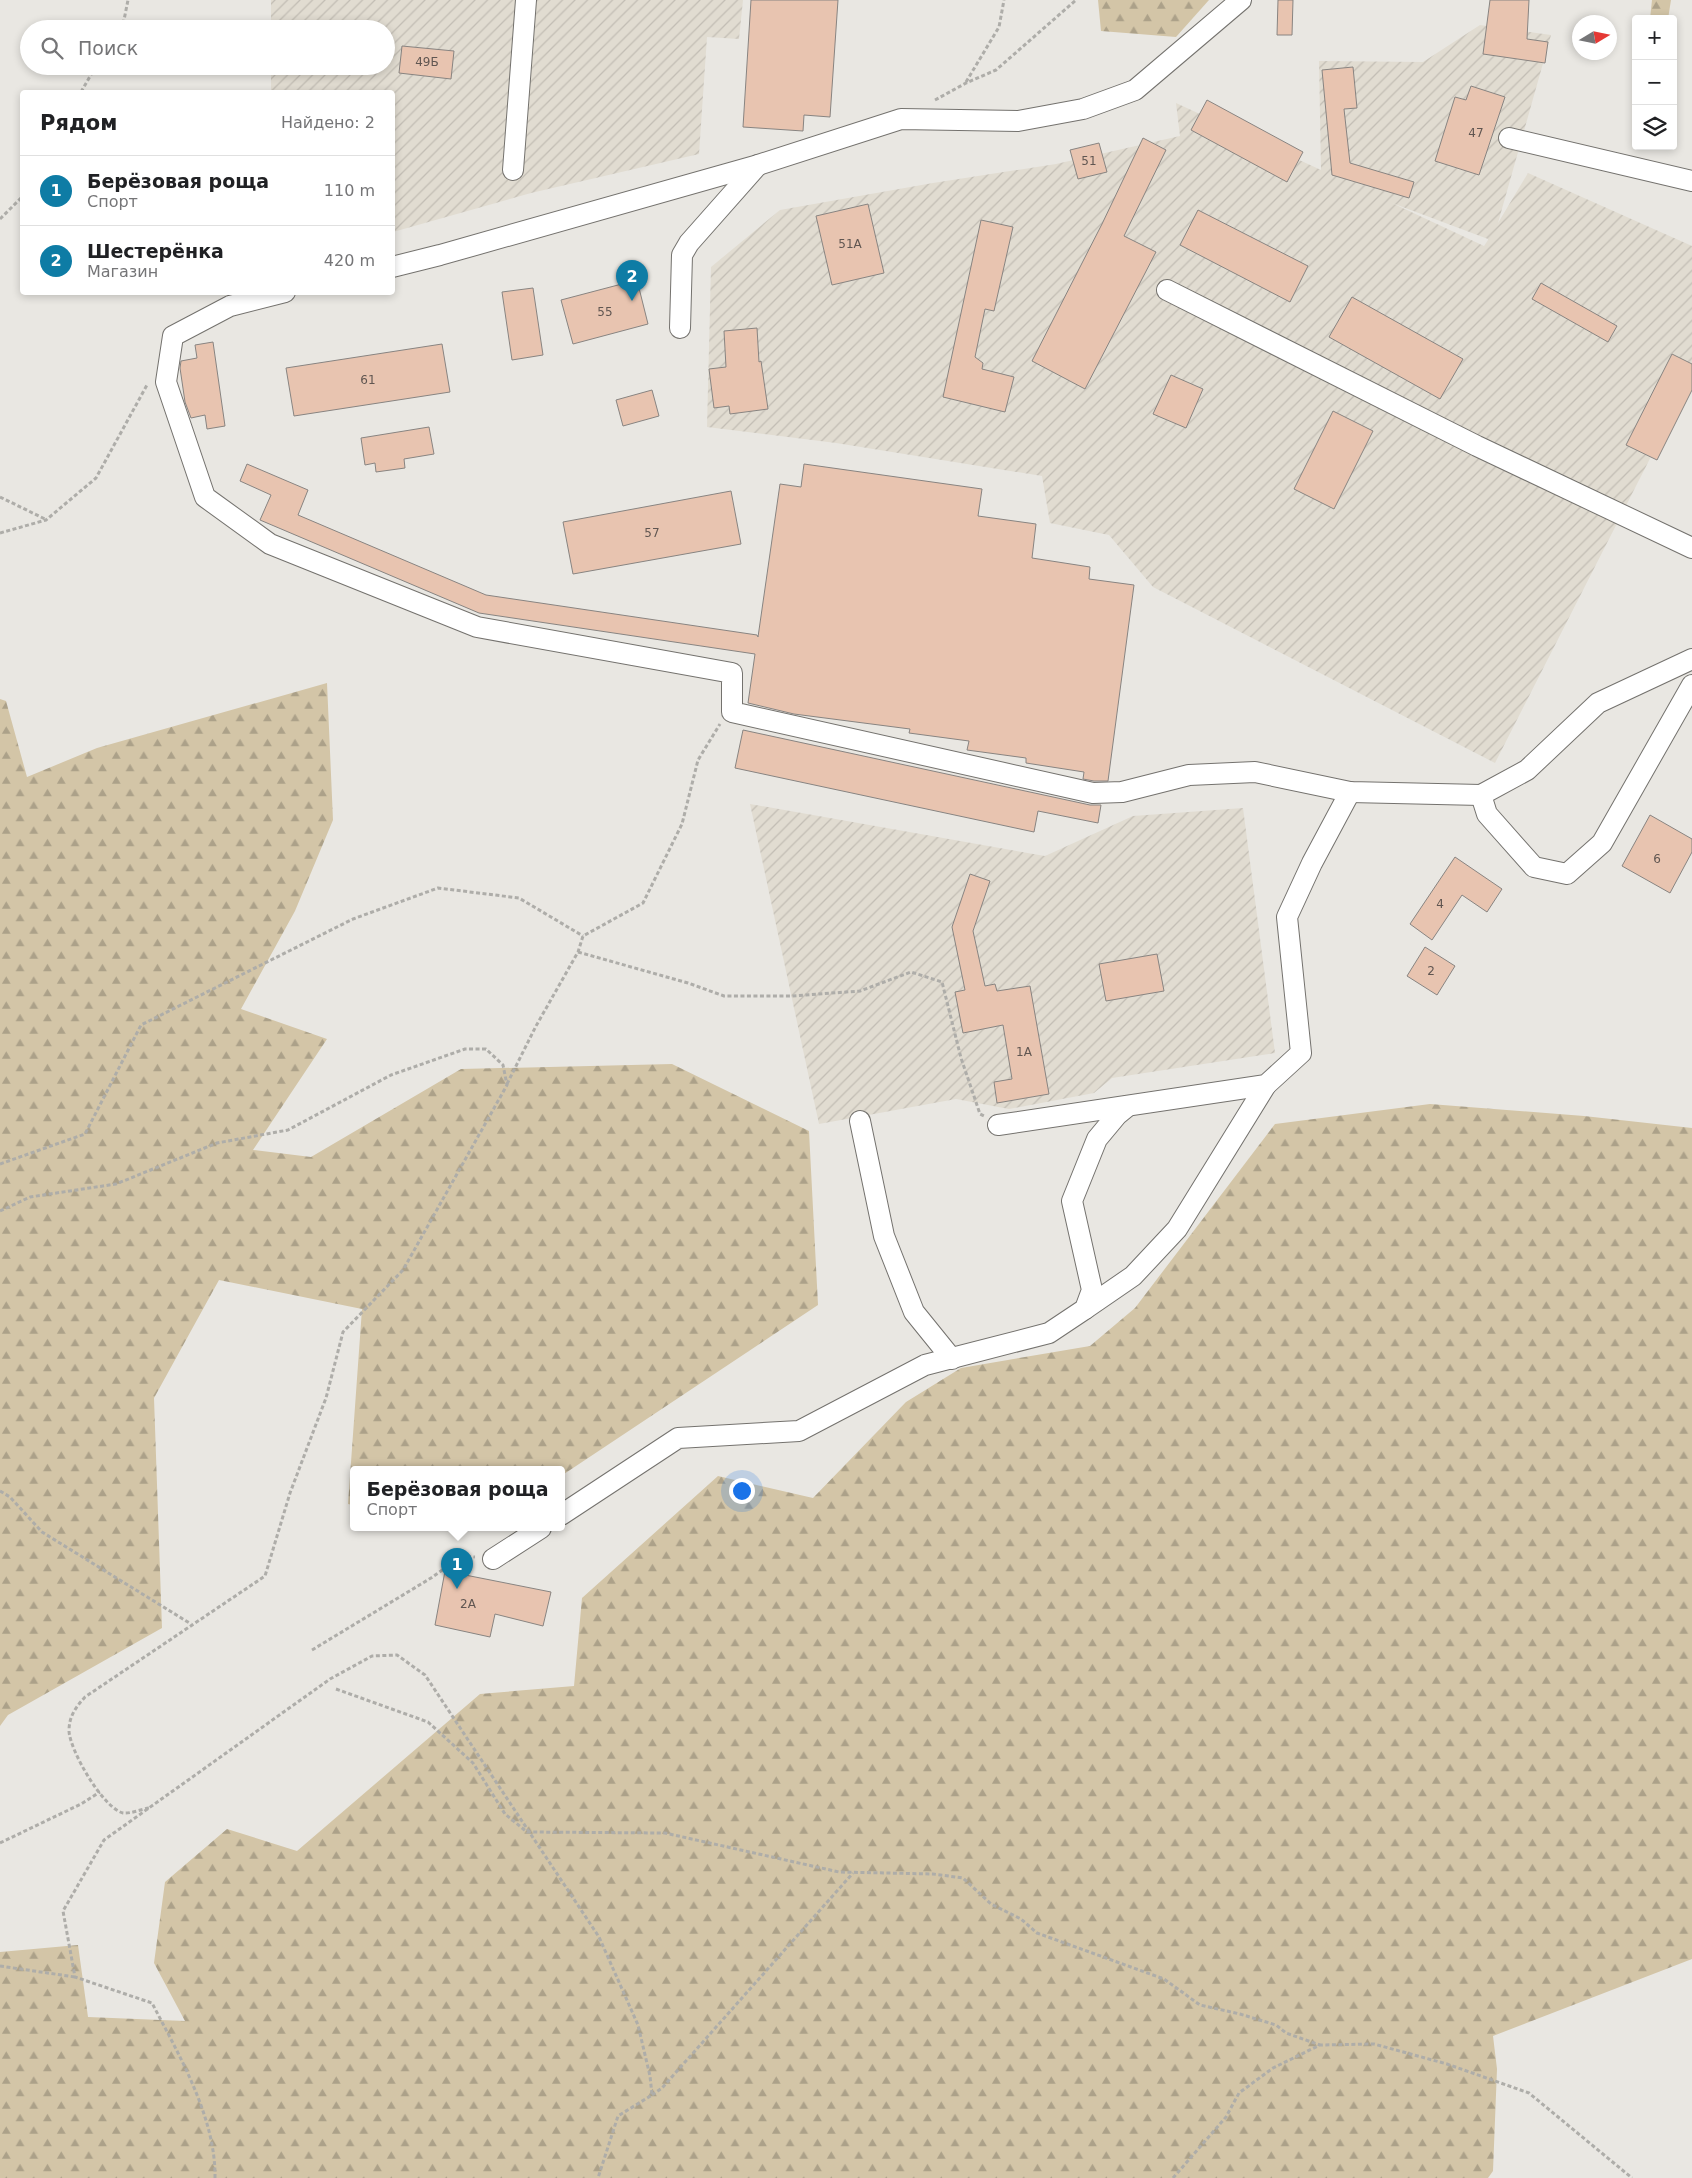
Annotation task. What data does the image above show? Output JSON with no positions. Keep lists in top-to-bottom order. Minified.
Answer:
{"house_numbers":["49Б","47","51","51А","55","61","57","6","4","2","1А","2А"],"north":"right","page":{"map_buttons":["+","−"],"search":"Поиск","heading":["Рядом","Найдено: 2"],"list":[{"mark":"1","name":"Берёзовая роща","note":"Спорт","value":"110 m"},{"mark":"2","name":"Шестерёнка","note":"Магазин","value":"420 m"}],"pins":["2","1"],"popup":["Берёзовая роща","Спорт"]}}
